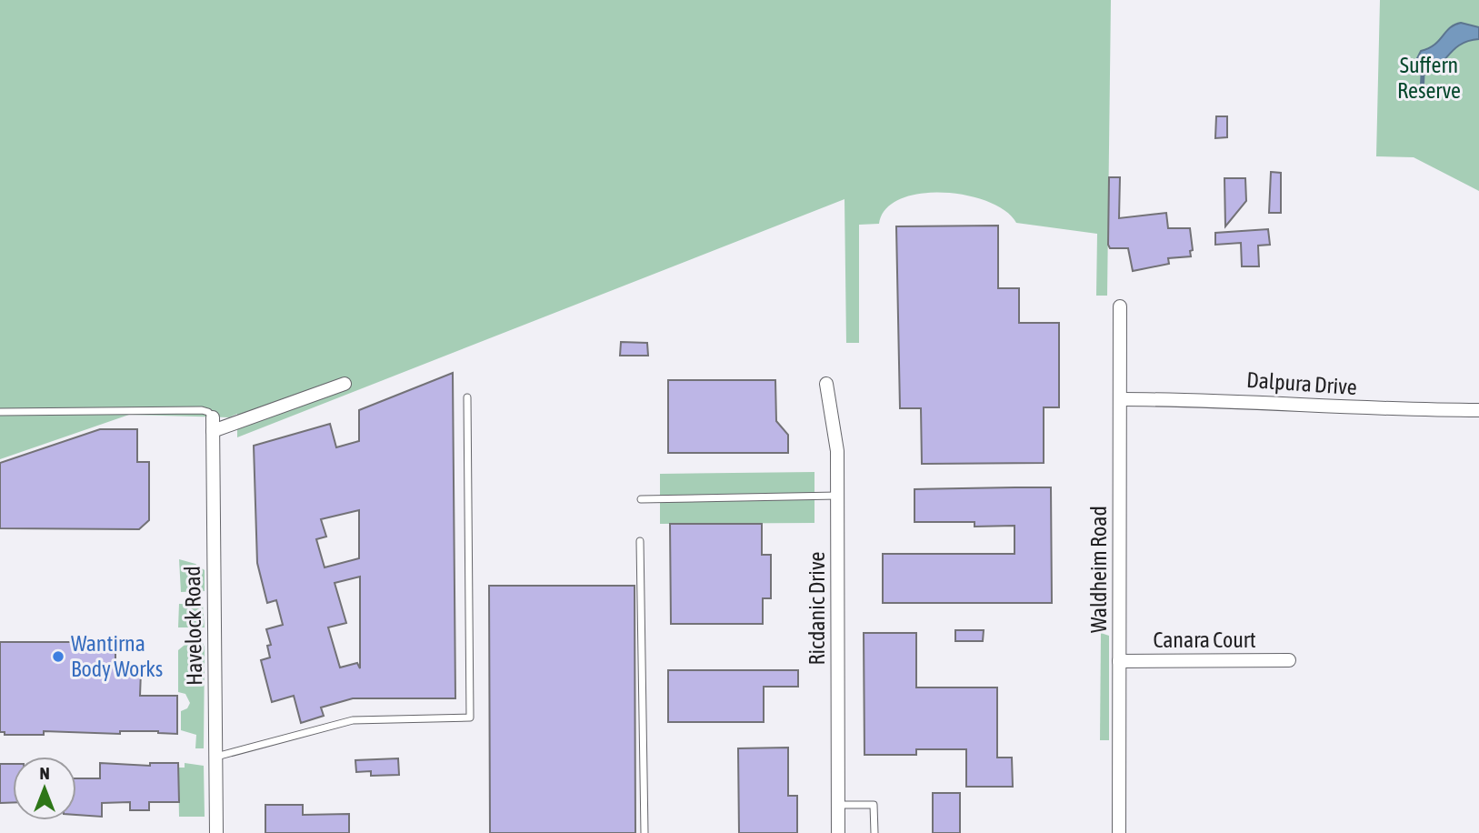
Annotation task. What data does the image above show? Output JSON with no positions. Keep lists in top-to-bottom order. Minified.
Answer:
{"streets":{"street":["Dalpura Drive","Waldheim Road","Ricdanic Drive","Havelock Road","Canara Court"]},"crossings":[["Dalpura Drive","Waldheim Road"],["Waldheim Road","Canara Court"]],"parks":["Suffern Reserve"],"places":["Wantirna Body Works"],"north":"top"}
